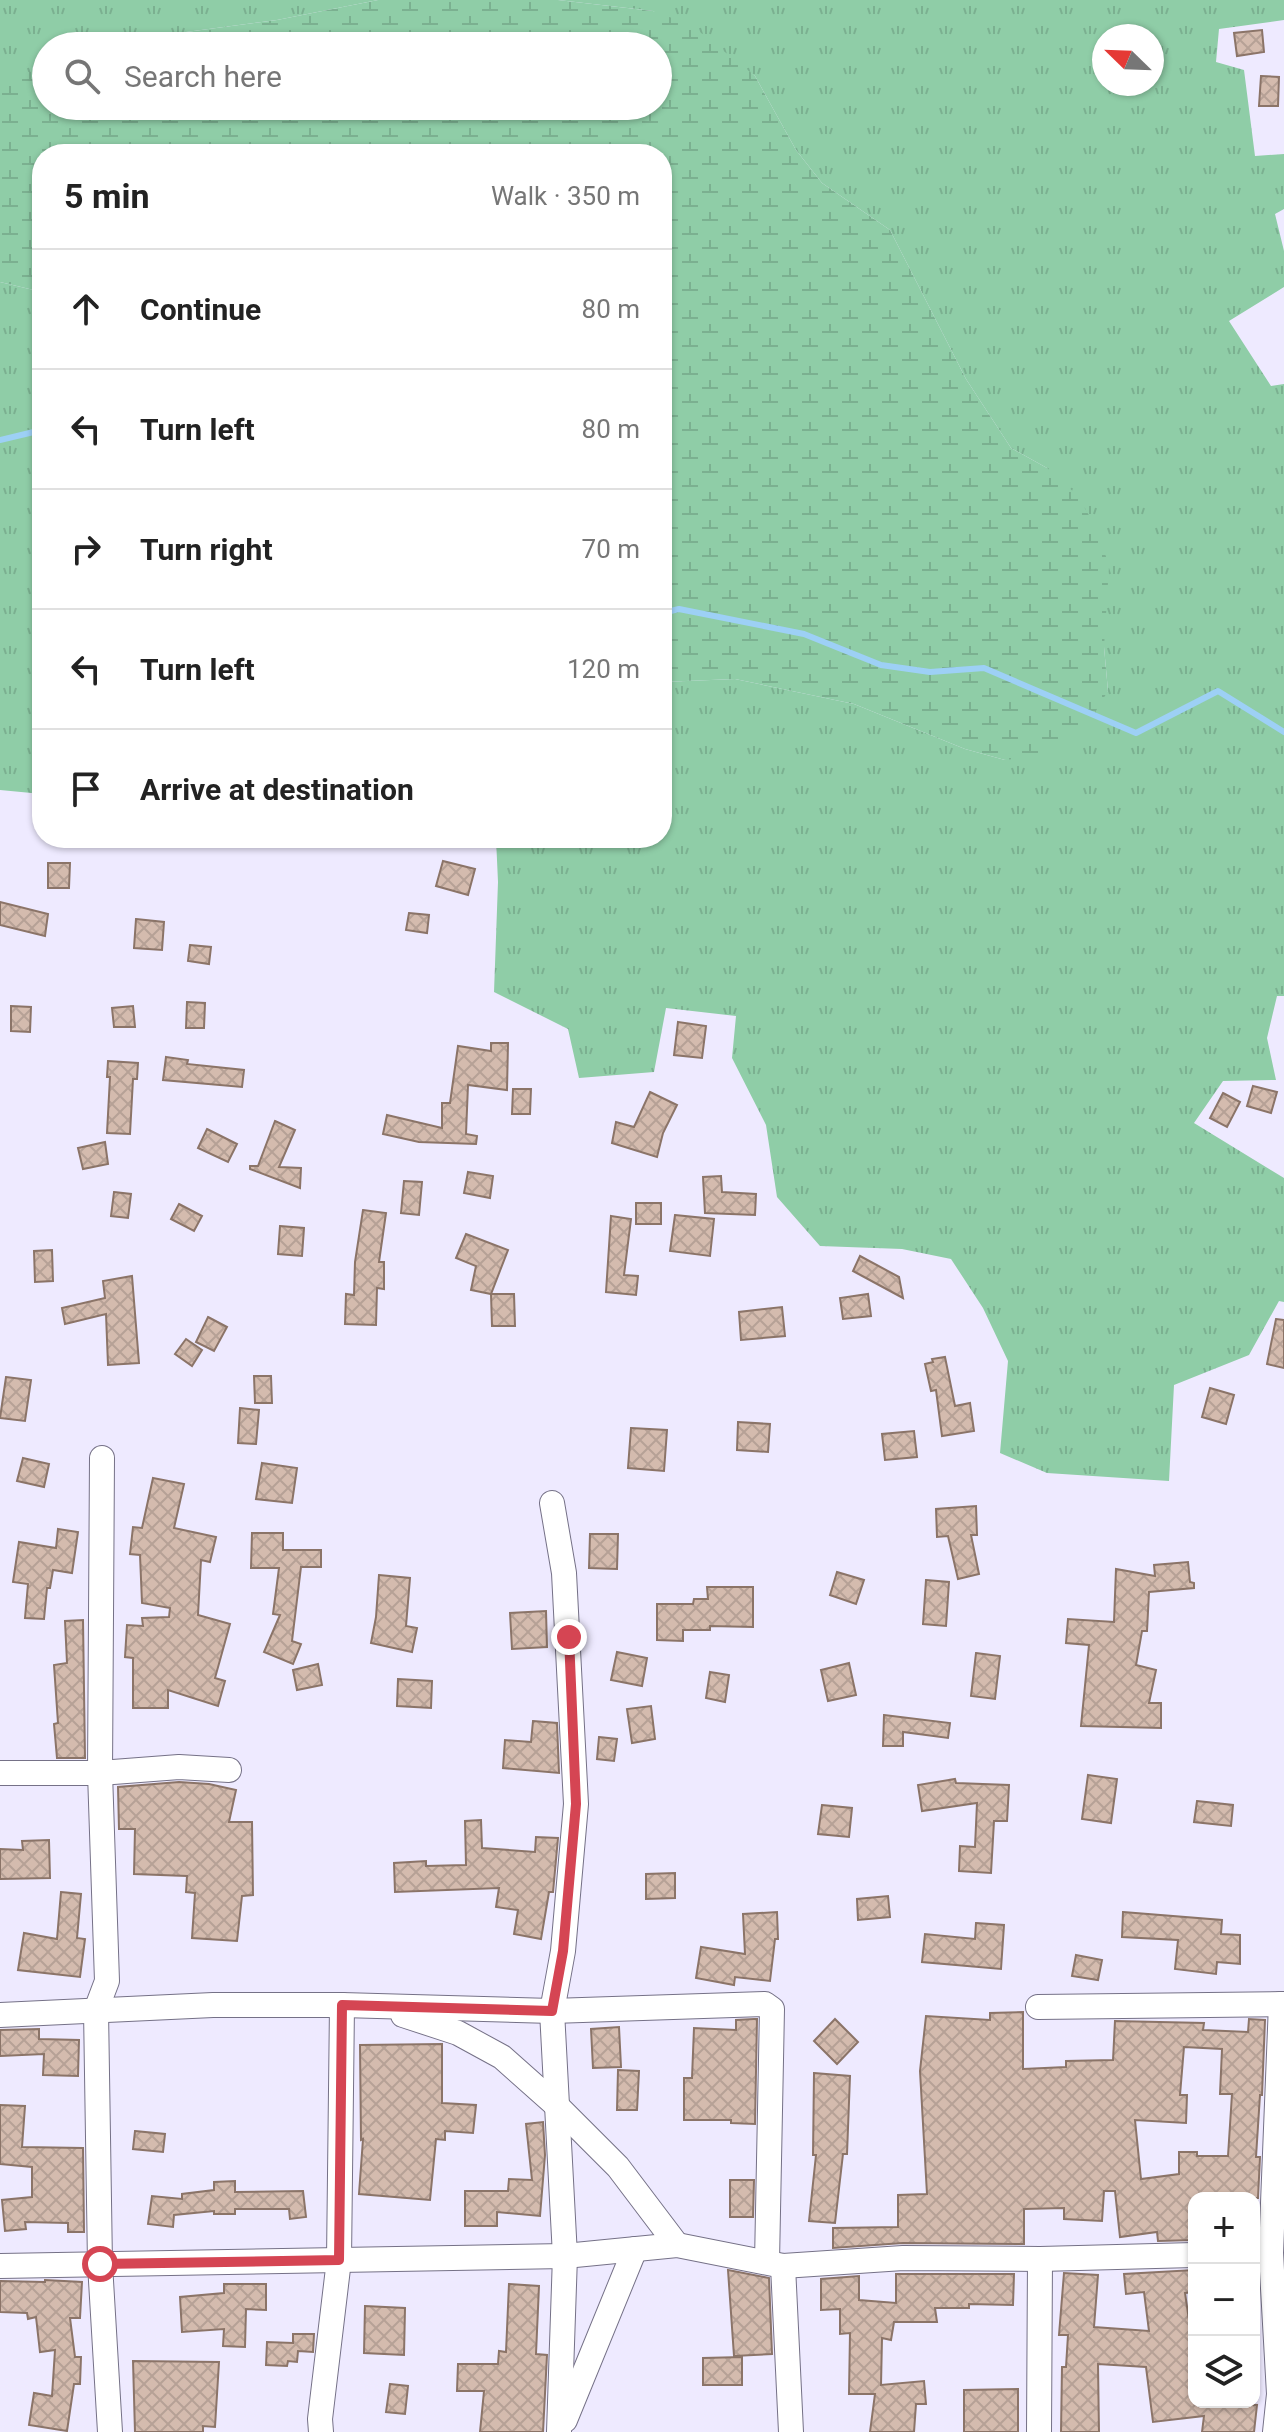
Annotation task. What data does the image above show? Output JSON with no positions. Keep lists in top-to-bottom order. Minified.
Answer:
{"north":"top left","page":{"search":"Search here","heading":["5 min","Walk · 350 m"],"list":[["Continue","80 m"],["Turn left","80 m"],["Turn right","70 m"],["Turn left","120 m"],"Arrive at destination"],"map_buttons":["+","−"]}}
